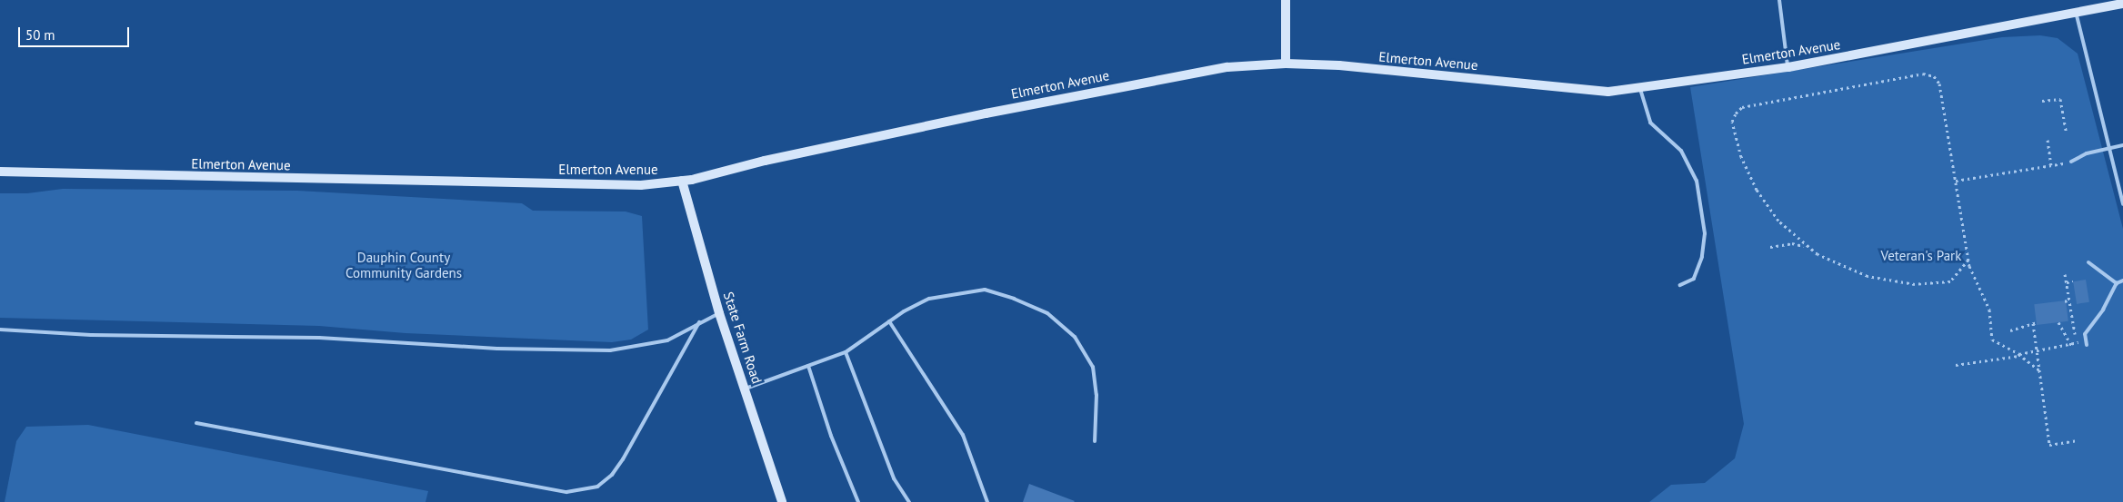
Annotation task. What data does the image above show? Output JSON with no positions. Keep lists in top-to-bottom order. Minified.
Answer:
{"streets":{"main road":["Elmerton Avenue","State Farm Road"]},"crossings":[["Elmerton Avenue","State Farm Road"]],"parks":["Veteran's Park","Dauphin County Community Gardens"],"scale_bar":"50 m"}
